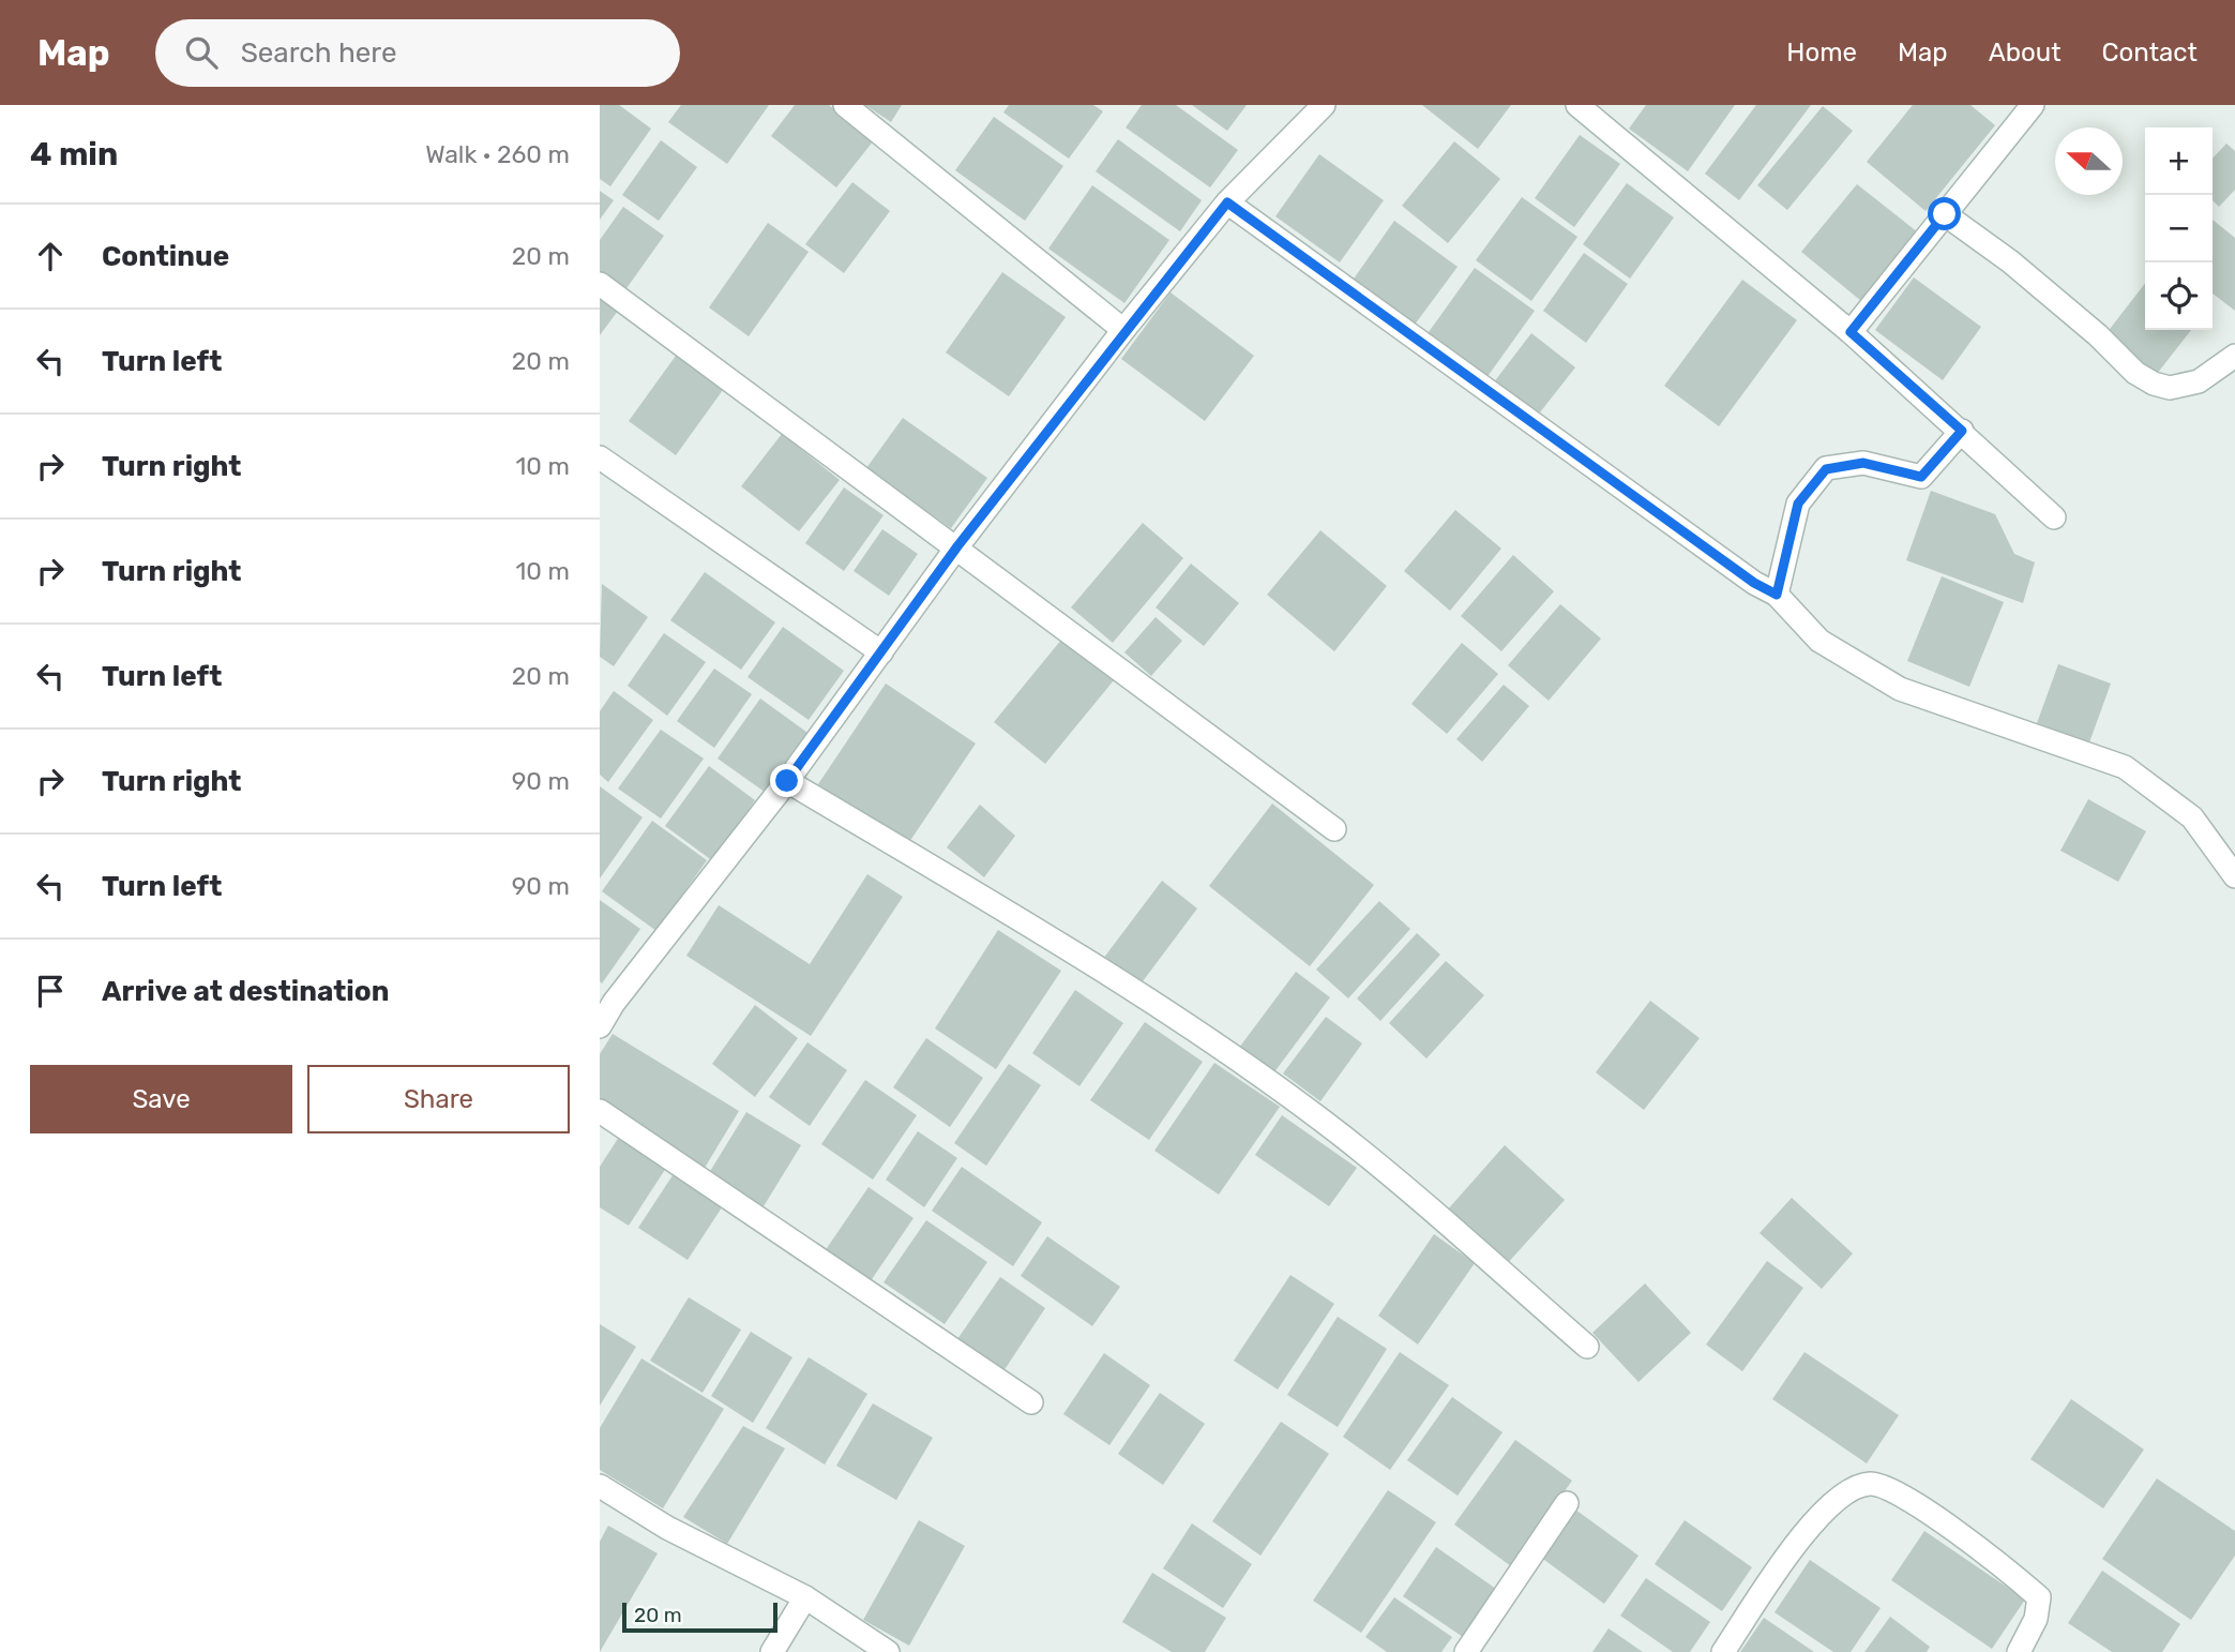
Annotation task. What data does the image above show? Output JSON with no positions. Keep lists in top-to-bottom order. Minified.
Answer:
{"scale_bar":"20 m","north":"left","page":{"header":"Map","search":"Search here","nav":["Home","Map","About","Contact"],"heading":["4 min","Walk · 260 m"],"map_buttons":["+","−"],"list":[["Continue","20 m"],["Turn left","20 m"],["Turn right","10 m"],["Turn right","10 m"],["Turn left","20 m"],["Turn right","90 m"],["Turn left","90 m"],"Arrive at destination"],"buttons":["Save","Share"],"scale":"20 m"}}
